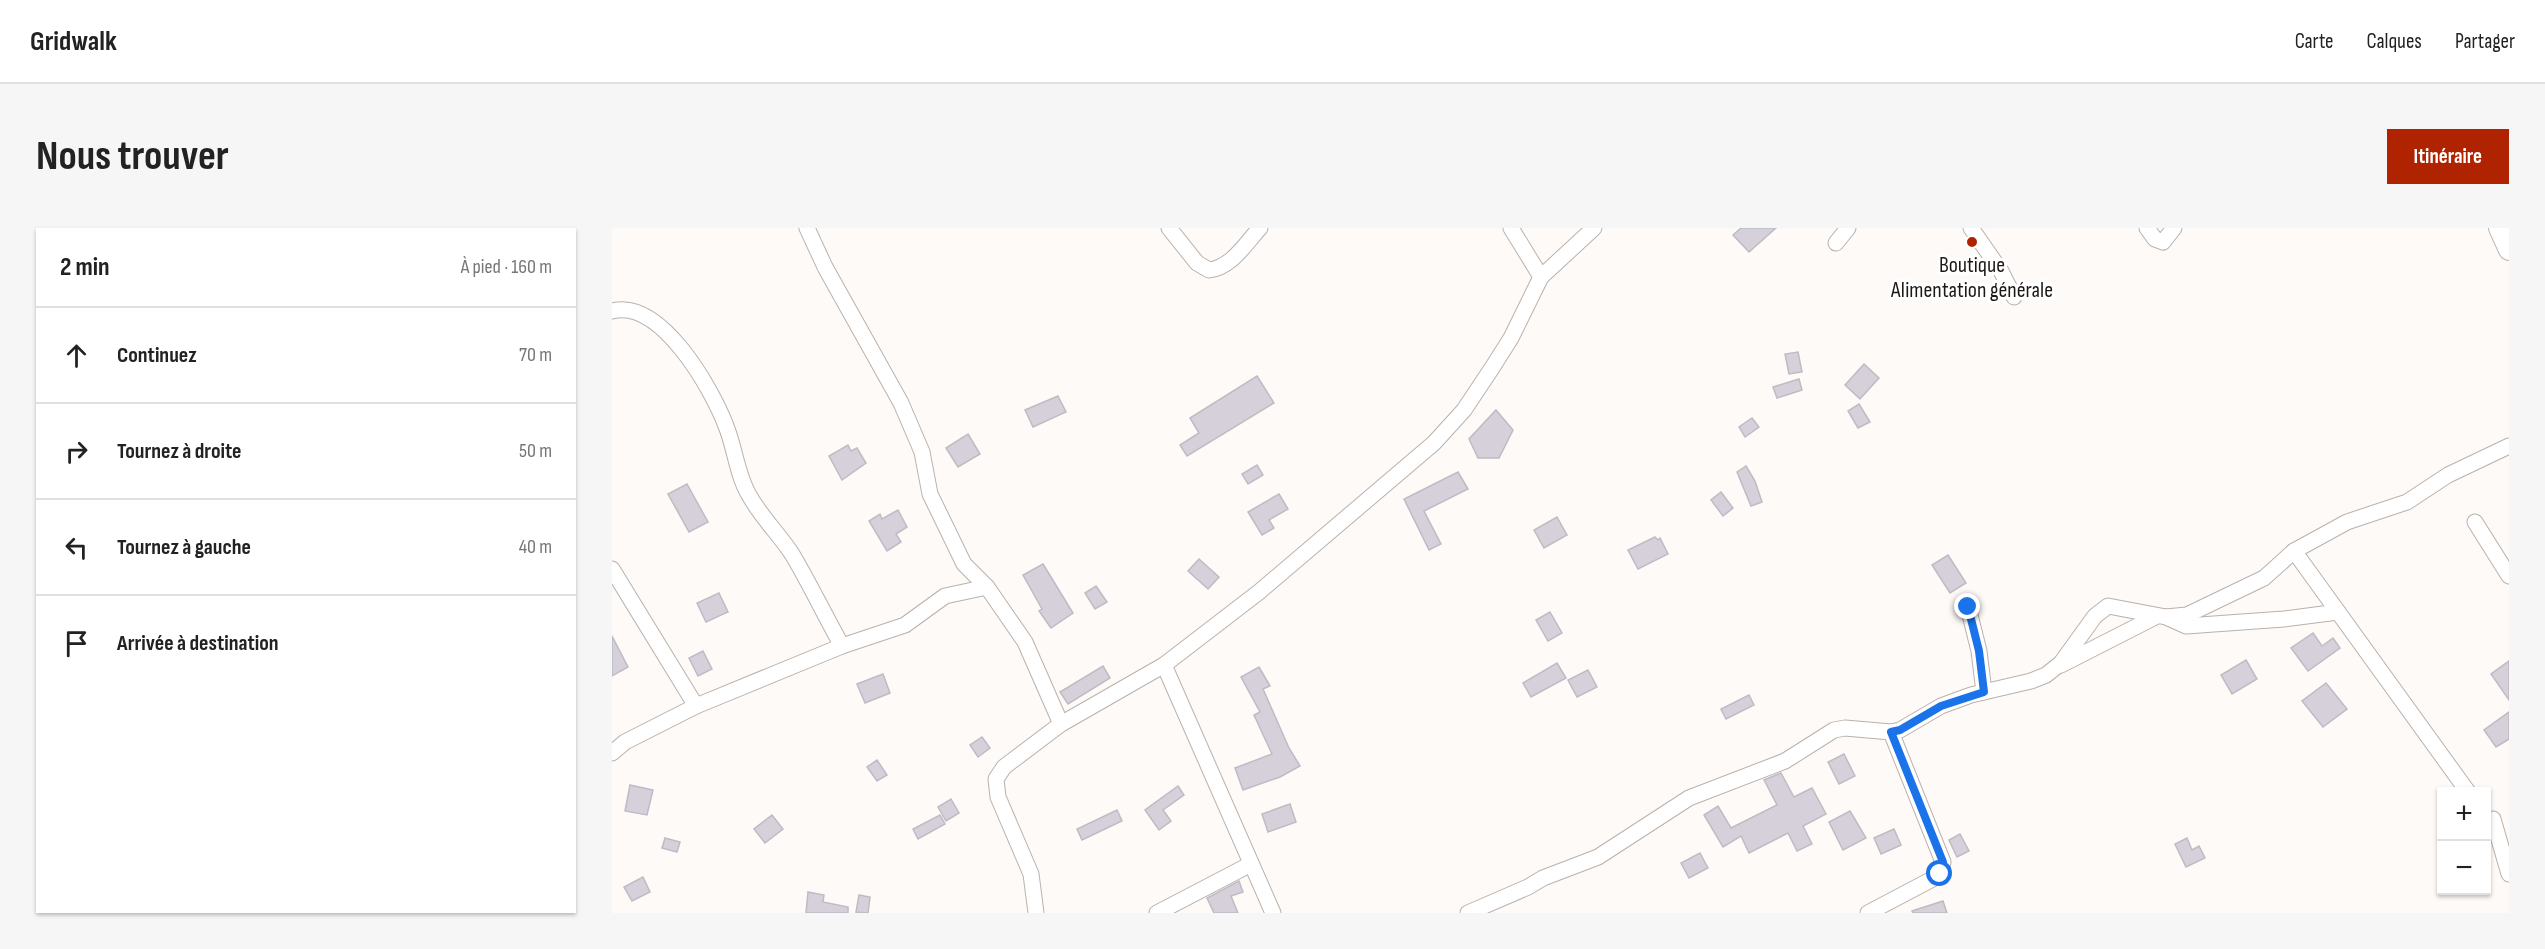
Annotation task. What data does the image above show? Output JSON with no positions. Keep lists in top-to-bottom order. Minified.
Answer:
{"places":["Boutique Alimentation générale"],"page":{"header":"Gridwalk","nav":["Carte","Calques","Partager"],"buttons":"Itinéraire","title":"Nous trouver","heading":["2 min","À pied · 160 m"],"list":[["Continuez","70 m"],["Tournez à droite","50 m"],["Tournez à gauche","40 m"],"Arrivée à destination"],"map_buttons":["+","−"]}}
